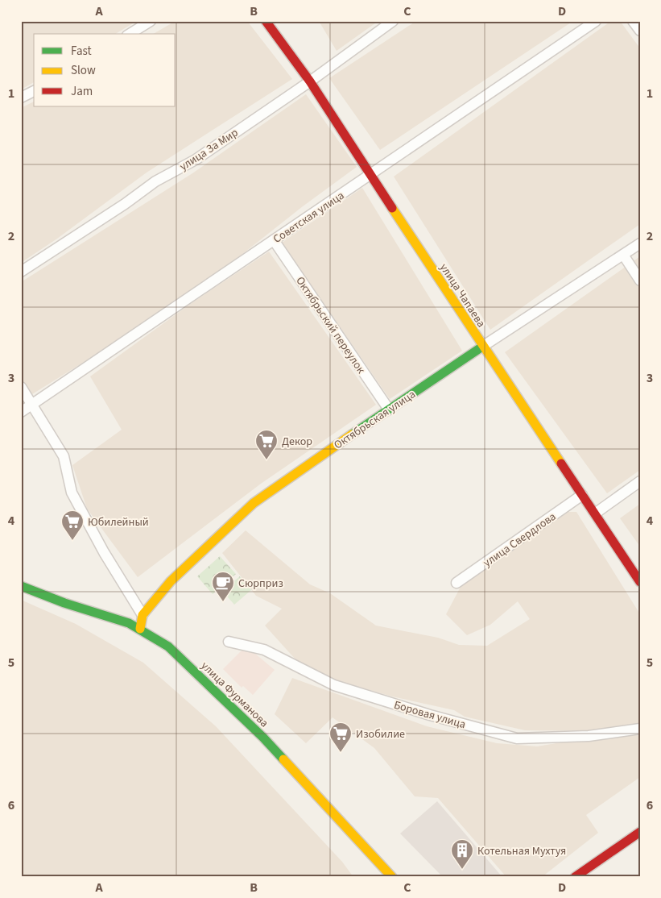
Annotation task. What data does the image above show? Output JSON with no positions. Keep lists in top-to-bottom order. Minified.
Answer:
{"streets":{"main road":["улица Чапаева","Октябрьская улица","улица Фурманова"],"street":["улица За Мир","Советская улица","Октябрьский переулок","улица Свердлова","Боровая улица"]},"crossings":[["улица За Мир","улица Чапаева"],["Советская улица","улица Чапаева"],["Советская улица","Октябрьский переулок"],["улица Чапаева","Октябрьская улица"],["улица Чапаева","улица Свердлова"],["Октябрьский переулок","Октябрьская улица"]],"places":{"supermarket":["Декор","Юбилейный","Изобилие"],"cafe":["Сюрприз"],"building":["Котельная Мухтуя"]},"legend":["Fast","Slow","Jam"],"grid":{"columns":["A","B","C","D"],"rows":["1","2","3","4","5","6"]}}
